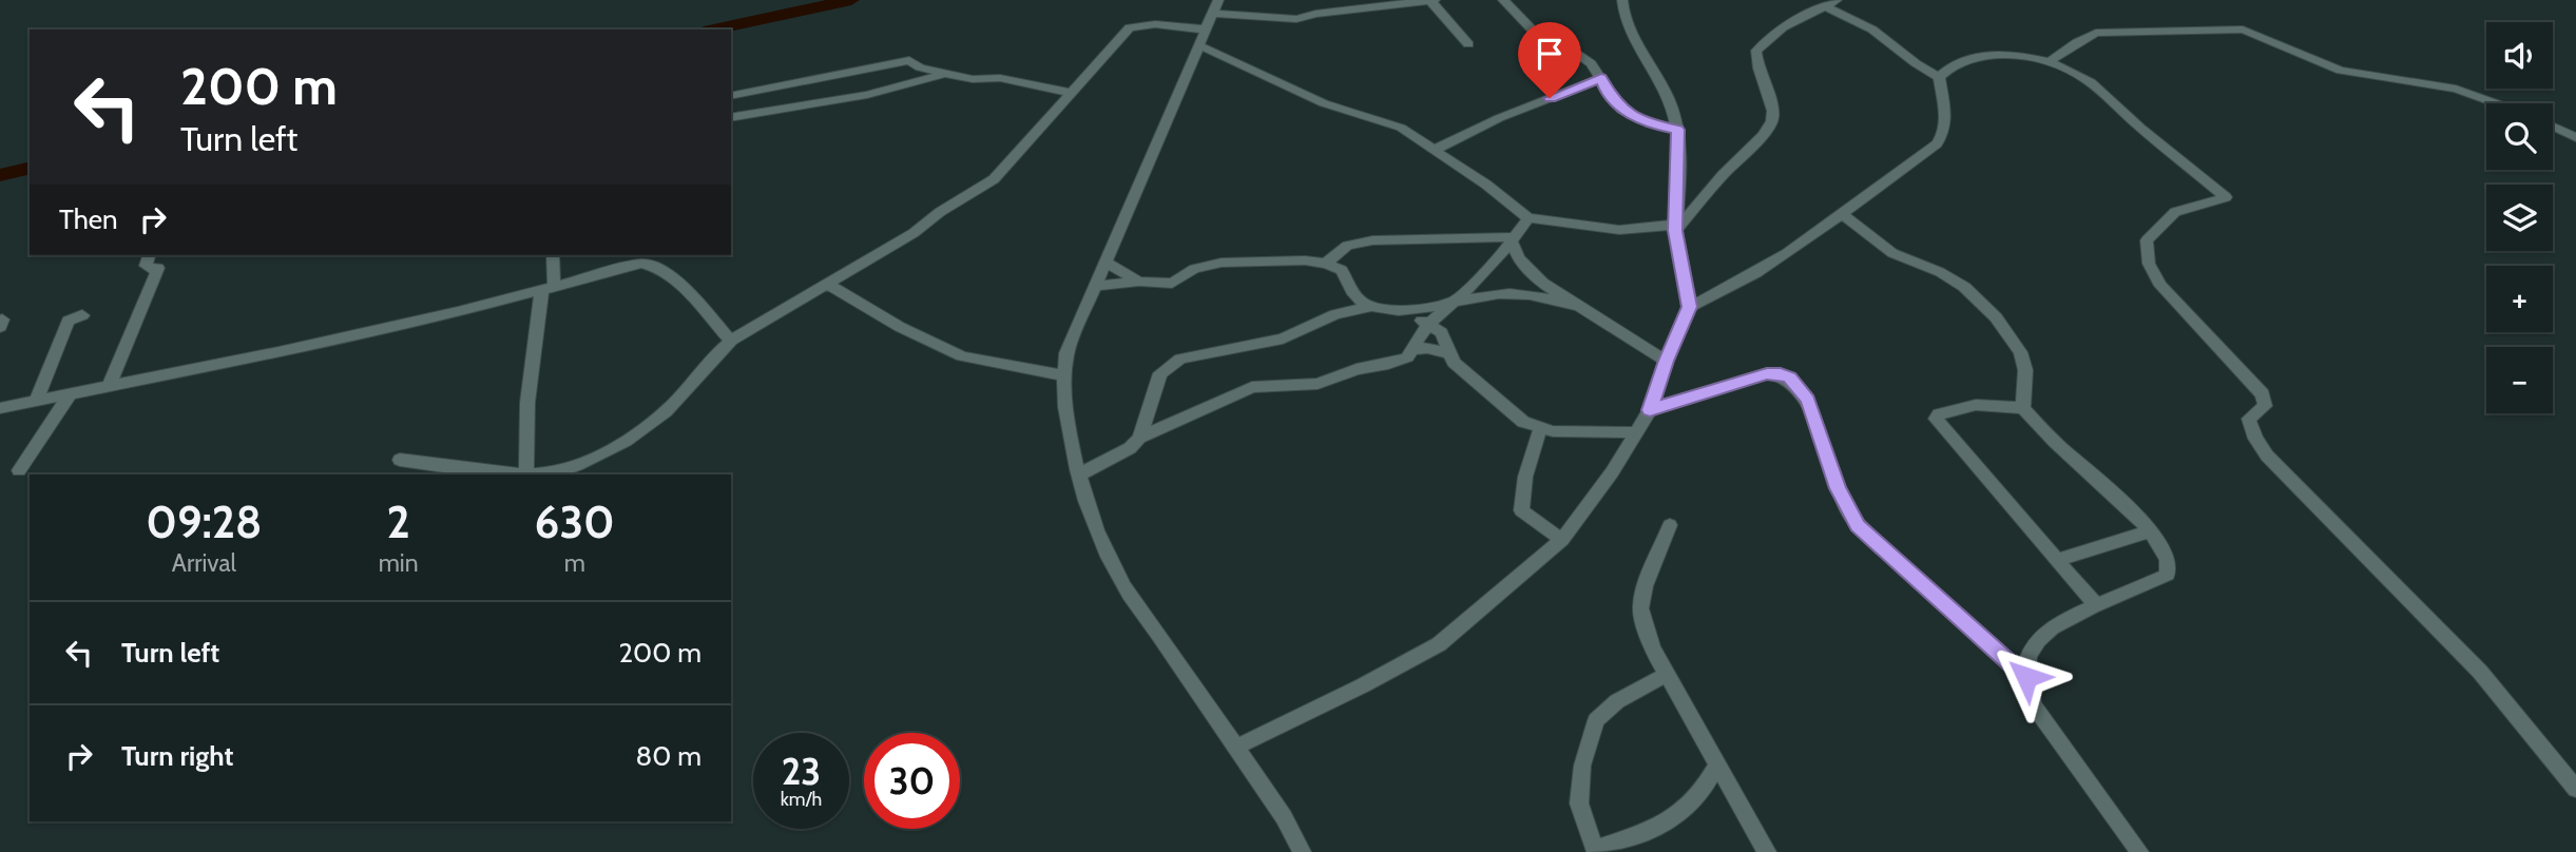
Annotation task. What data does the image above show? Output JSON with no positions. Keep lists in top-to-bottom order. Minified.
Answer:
{"page":{"map_buttons":["+","−"],"turn":["200 m","Turn left"],"then":"Then","eta":["09:28","Arrival","2","min","630","m"],"list":[{"name":"Turn left","value":"200 m"},{"name":"Turn right","value":"80 m"}],"speed":"23 km/h","limit":"30"}}
